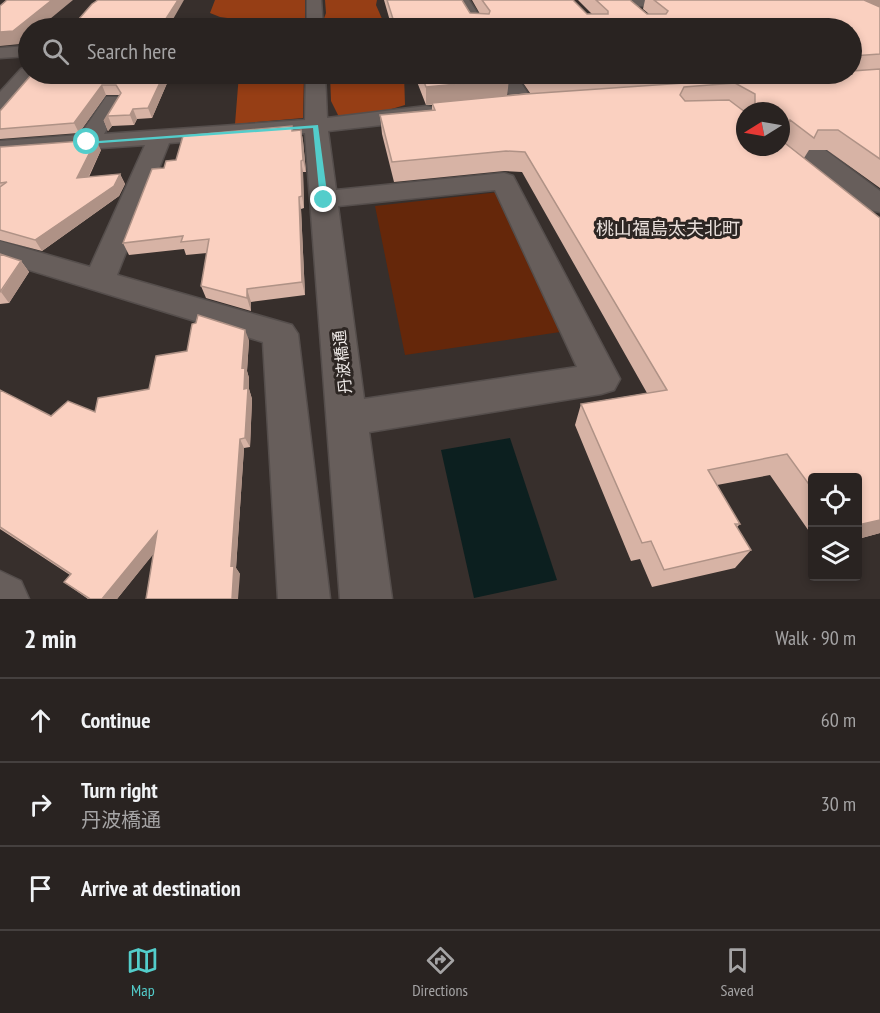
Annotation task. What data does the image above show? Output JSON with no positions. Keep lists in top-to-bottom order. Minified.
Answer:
{"streets":{"street":["丹波橋通"]},"districts":["桃山福島太夫北町"],"north":"left","page":{"search":"Search here","heading":["2 min","Walk · 90 m"],"list":[["Continue","60 m"],["Turn right","丹波橋通","30 m"],"Arrive at destination"],"nav":["Map","Directions","Saved"]}}
